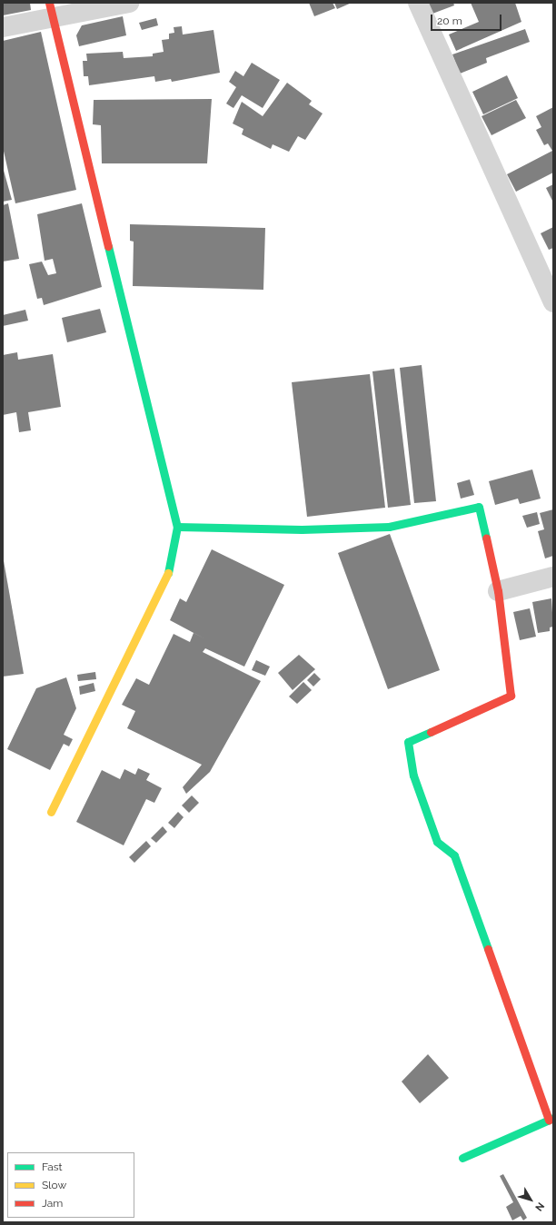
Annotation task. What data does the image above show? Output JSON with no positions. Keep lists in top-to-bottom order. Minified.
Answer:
{"legend":["Fast","Slow","Jam"],"scale_bar":"20 m","north":"bottom right"}
